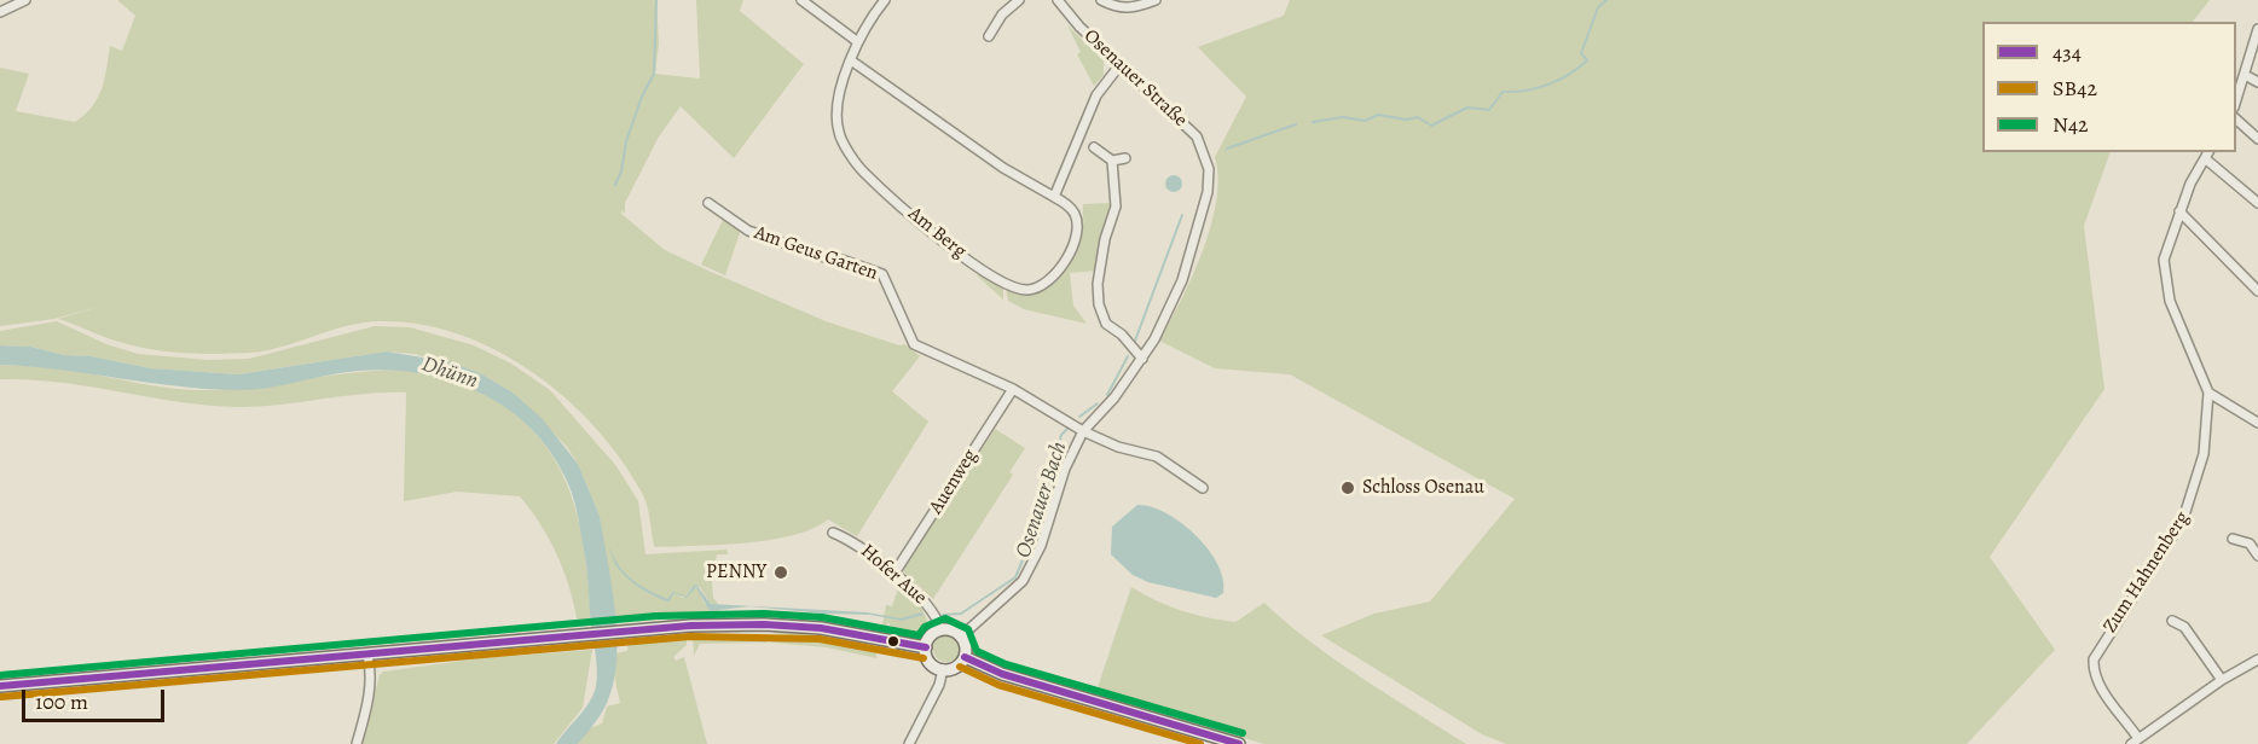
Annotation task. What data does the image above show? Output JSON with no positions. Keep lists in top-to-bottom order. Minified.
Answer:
{"streets":{"street":["Osenauer Straße","Am Berg","Am Geus Garten","Auenweg","Zum Hahnenberg","Hofer Aue"]},"crossings":[["Osenauer Straße","Am Geus Garten"],["Osenauer Straße","Hofer Aue"],["Am Geus Garten","Auenweg"],["Auenweg","Hofer Aue"]],"water":["Dhünn","Osenauer Bach"],"places":["Schloss Osenau","PENNY"],"lines":["transit line N42","transit line 434","transit line SB42"],"legend":["434","SB42","N42"],"scale_bar":"100 m"}
